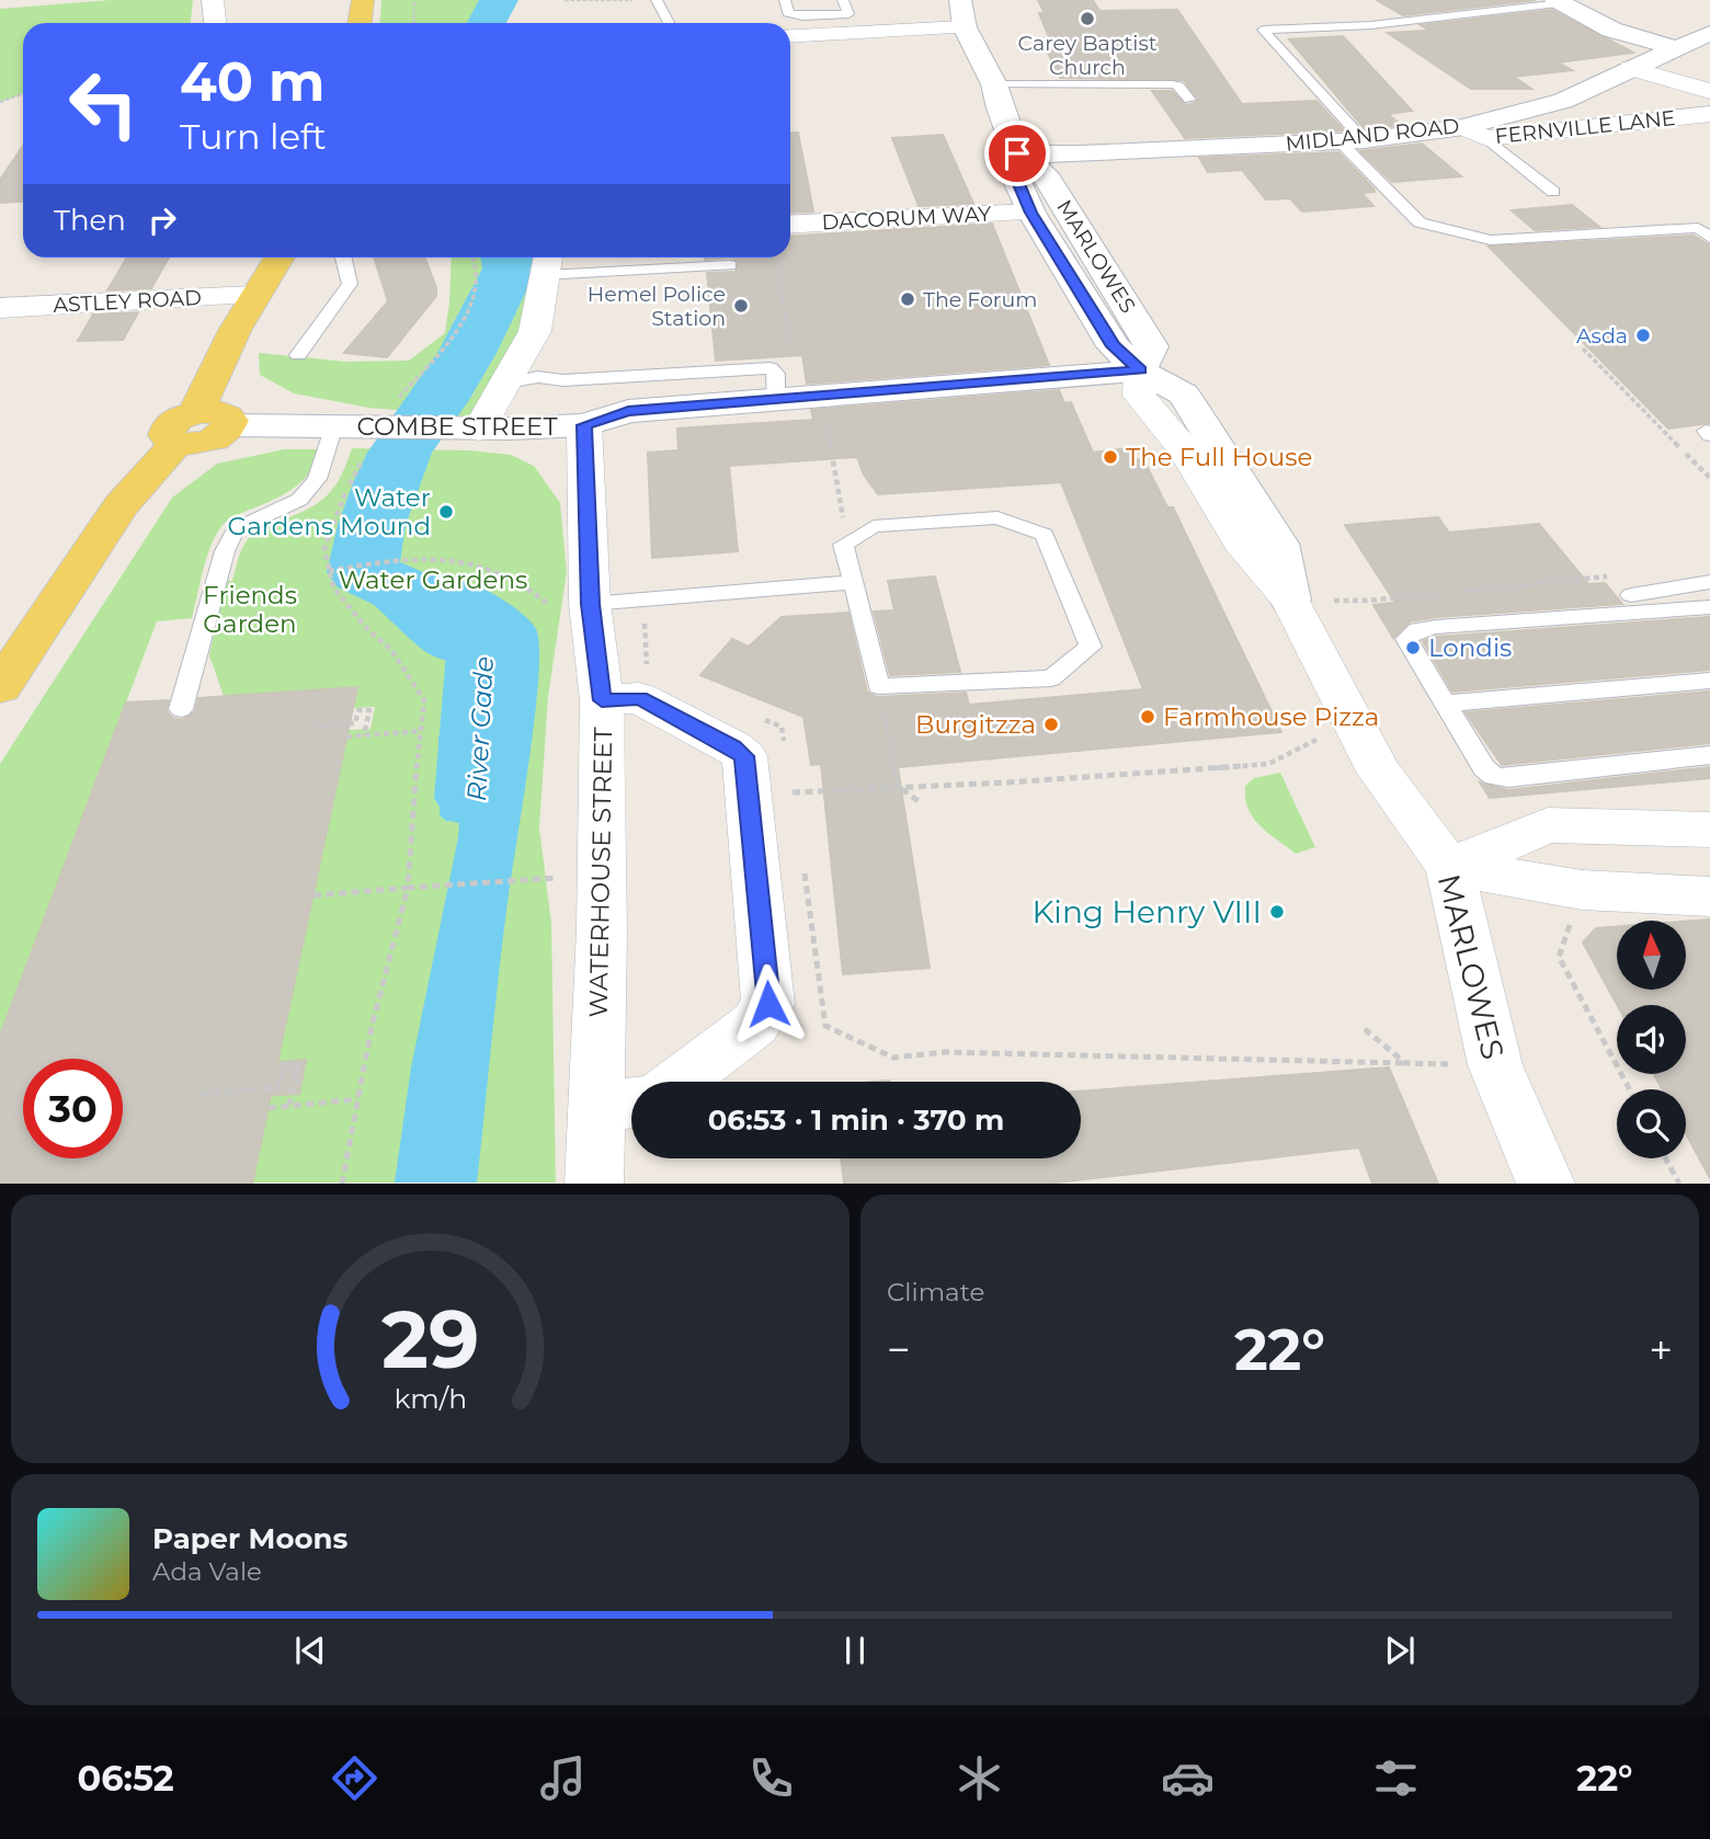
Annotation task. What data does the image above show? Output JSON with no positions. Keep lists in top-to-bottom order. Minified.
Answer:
{"streets":{"street":["FERNVILLE LANE","MIDLAND ROAD","DACORUM WAY","MARLOWES","ASTLEY ROAD","COMBE STREET","WATERHOUSE STREET"]},"crossings":[["FERNVILLE LANE","MIDLAND ROAD"],["MIDLAND ROAD","MARLOWES"],["DACORUM WAY","MARLOWES"],["MARLOWES","COMBE STREET"],["COMBE STREET","WATERHOUSE STREET"]],"water":["River Gade"],"parks":["Water Gardens","Friends Garden"],"places":["Carey Baptist Church","The Forum","Hemel Police Station","Asda","The Full House","Water Gardens Mound","Londis","Farmhouse Pizza","Burgitzza","King Henry VIII"],"north":"top","page":{"turn":["40 m","Turn left"],"then":"Then","limit":"30","trip":"06:53 · 1 min · 370 m","tile":"Climate","heat":["−","22°","+"],"song":["Paper Moons","Ada Vale"],"tabs":["06:52","22°"],"gauge":["29","km/h"]}}
